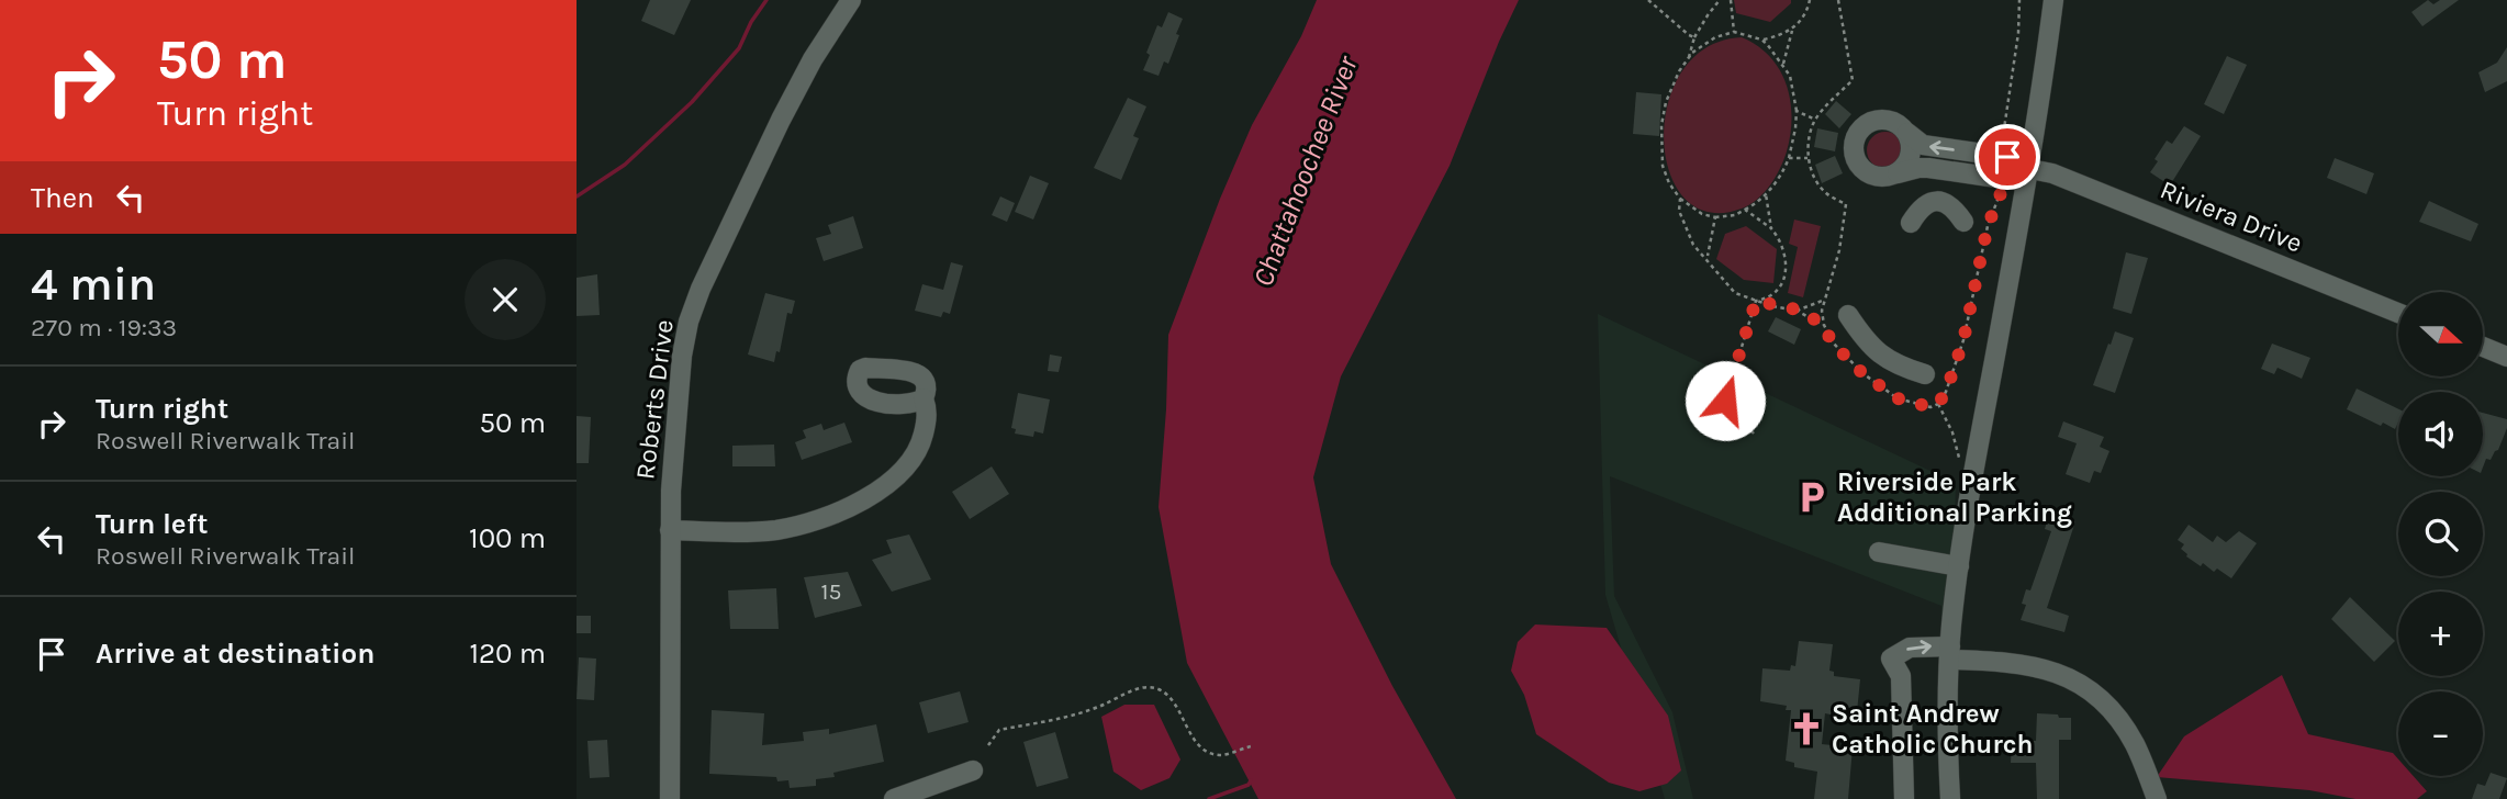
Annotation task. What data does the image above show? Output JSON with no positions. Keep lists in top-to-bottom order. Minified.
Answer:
{"streets":{"street":["Riviera Drive","Roberts Drive"]},"water":["Chattahoochee River"],"places":{"parking":["Riverside Park Additional Parking"],"church":["Saint Andrew Catholic Church"]},"house_numbers":["15"],"north":"right","page":{"turn":["50 m","Turn right"],"then":"Then","heading":["4 min","270 m · 19:33"],"map_buttons":["+","−"],"list":[{"name":"Turn right","note":"Roswell Riverwalk Trail","value":"50 m"},{"name":"Turn left","note":"Roswell Riverwalk Trail","value":"100 m"},{"name":"Arrive at destination","value":"120 m"}]}}
